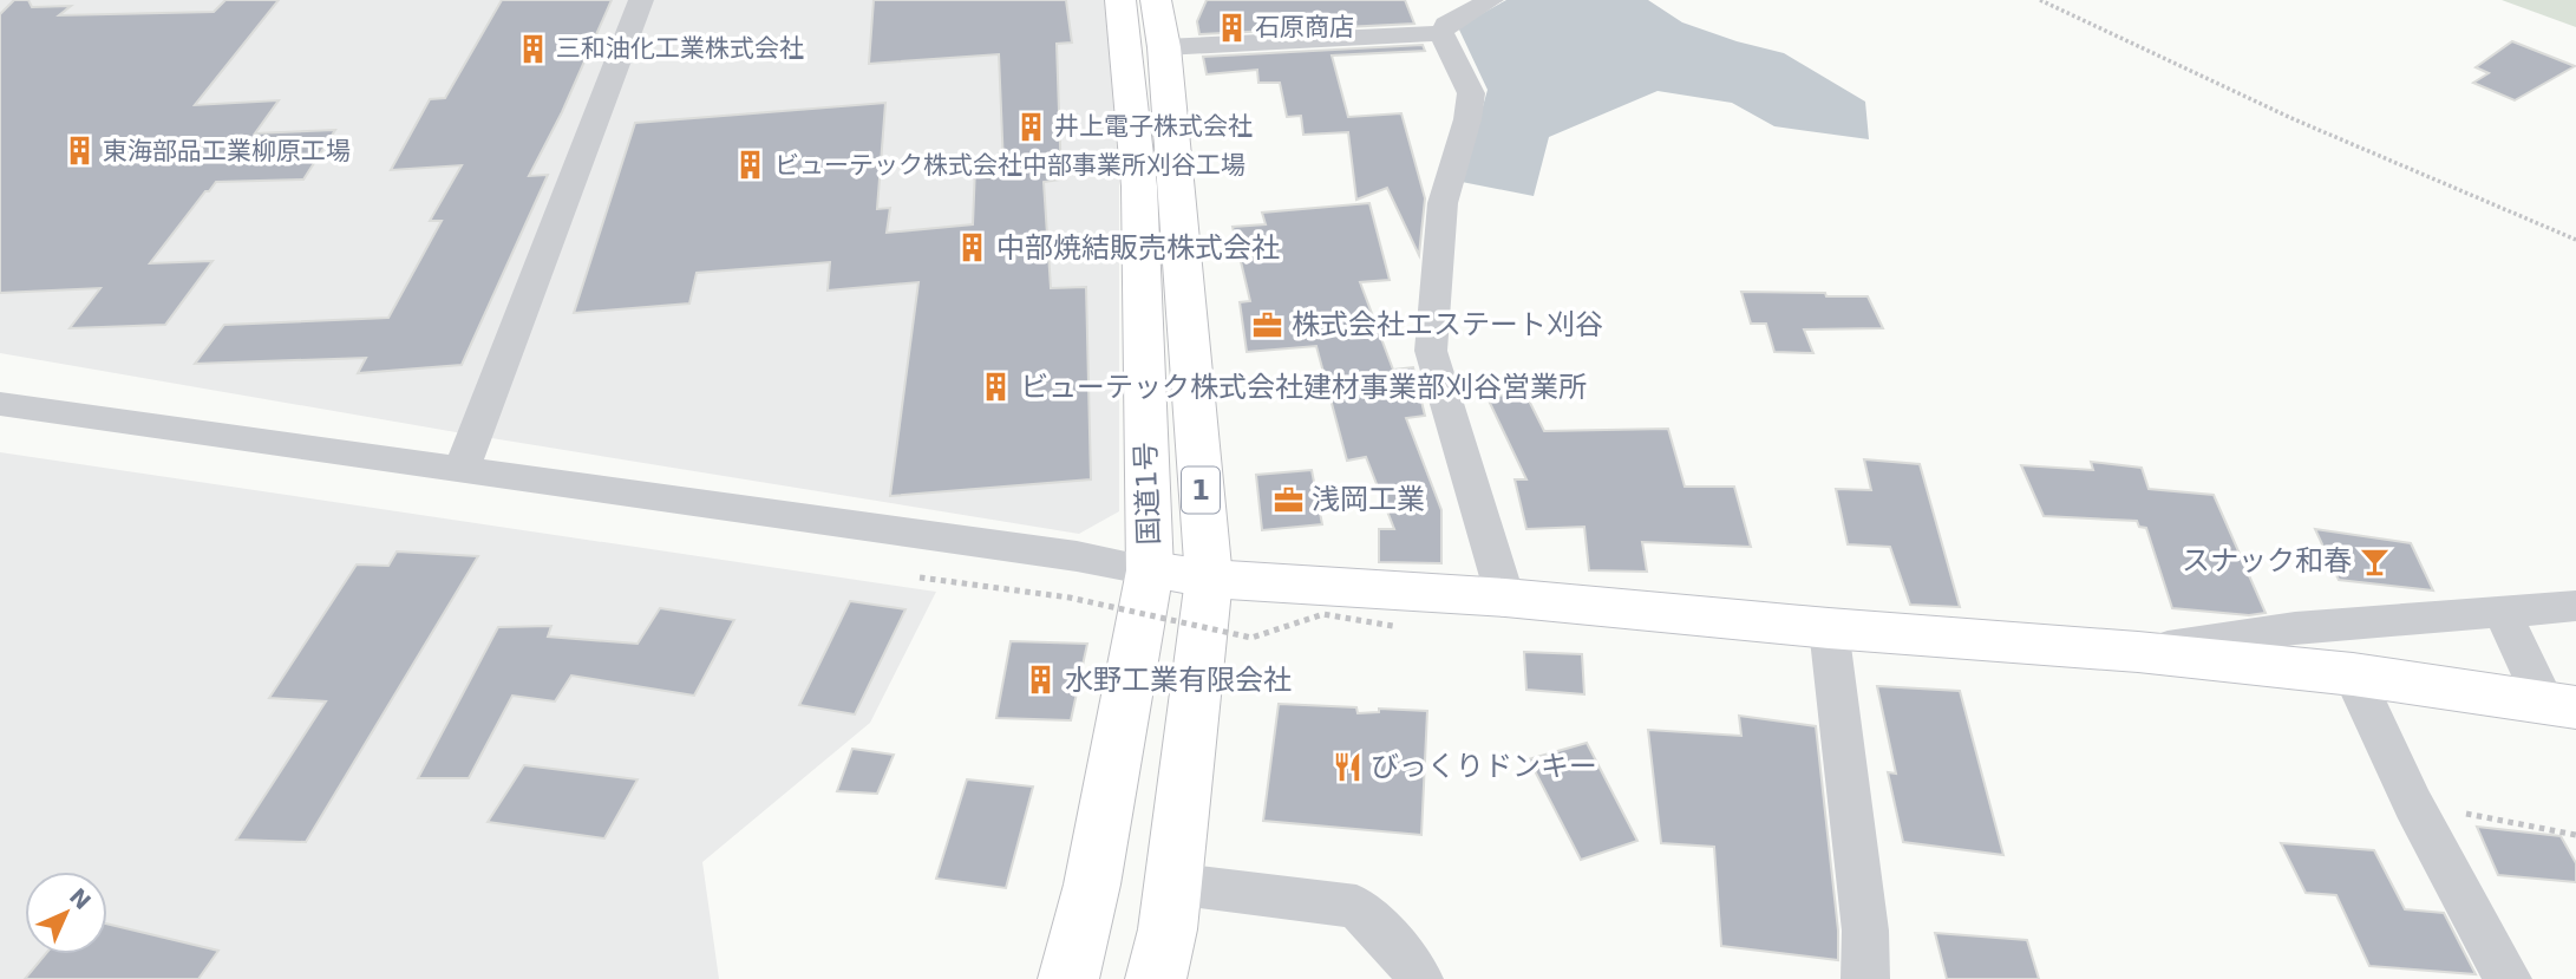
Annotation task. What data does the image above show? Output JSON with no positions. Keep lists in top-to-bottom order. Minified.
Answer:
{"streets":{"main road":["1","国道1号"]},"places":{"building":["石原商店","三和油化工業株式会社","井上電子株式会社","東海部品工業柳原工場","ビューテック株式会社中部事業所刈谷工場","中部焼結販売株式会社","ビューテック株式会社建材事業部刈谷営業所","水野工業有限会社"],"office":["株式会社エステート刈谷","浅岡工業"],"bar":["スナック和春"],"restaurant":["びっくりドンキー"]},"north":"top right"}
